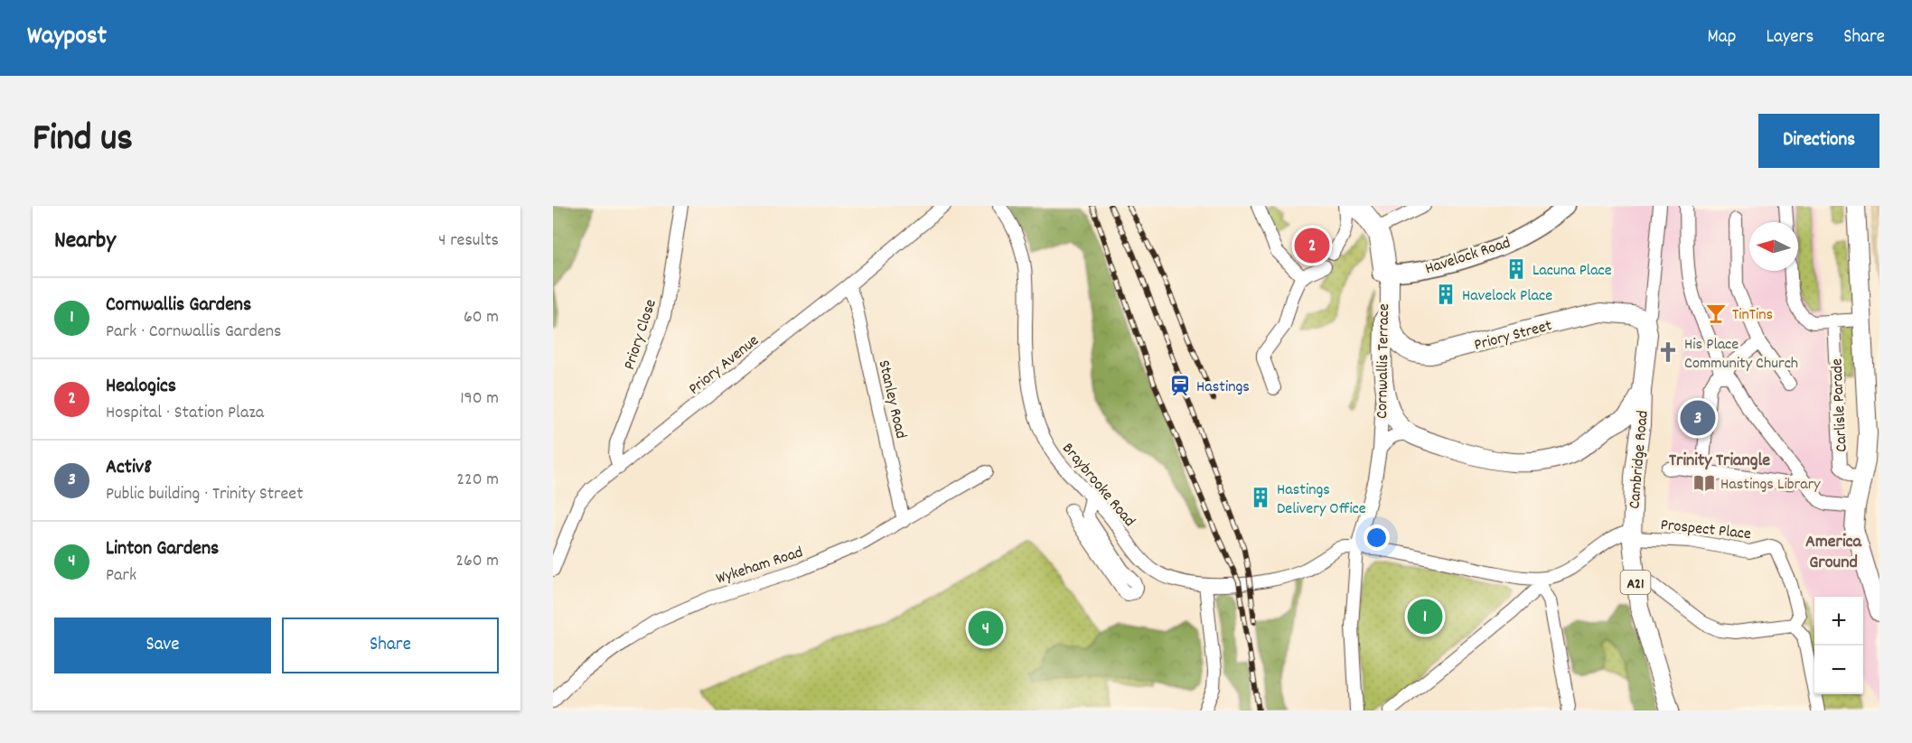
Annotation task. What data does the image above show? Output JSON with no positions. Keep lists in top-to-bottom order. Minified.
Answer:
{"streets":{"highway":["Priory Street","Cornwallis Terrace","Carlisle Parade","Cambridge Road","A21"],"main road":["Havelock Road"],"street":["Priory Close","Priory Avenue","Stanley Road","Braybrooke Road","Prospect Place","Wykeham Road"]},"crossings":[["Havelock Road","Cornwallis Terrace"],["Priory Close","Priory Avenue"],["Priory Street","Cornwallis Terrace"],["Priory Street","Cambridge Road"],["Cornwallis Terrace","Braybrooke Road"],["Cornwallis Terrace","A21"],["Priory Avenue","Stanley Road"],["Stanley Road","Wykeham Road"],["Cambridge Road","Prospect Place"],["Cambridge Road","A21"]],"districts":["Trinity Triangle","America Ground"],"places":{"building":["Lacuna Place","Havelock Place","Hastings Delivery Office"],"bar":["TinTins"],"church":["His Place Community Church"],"station":["Hastings"],"library":["Hastings Library"]},"north":"left","page":{"header":"Waypost","nav":["Map","Layers","Share"],"title":"Find us","buttons":["Directions",["Save","Share"]],"heading":["Nearby","4 results"],"pins":["2","3","1","4"],"list":[{"mark":"1","name":"Cornwallis Gardens","note":"Park · Cornwallis Gardens","value":"60 m"},{"mark":"2","name":"Healogics","note":"Hospital · Station Plaza","value":"190 m"},{"mark":"3","name":"Activ8","note":"Public building · Trinity Street","value":"220 m"},{"mark":"4","name":"Linton Gardens","note":"Park","value":"260 m"}],"map_buttons":["+","−"]}}
